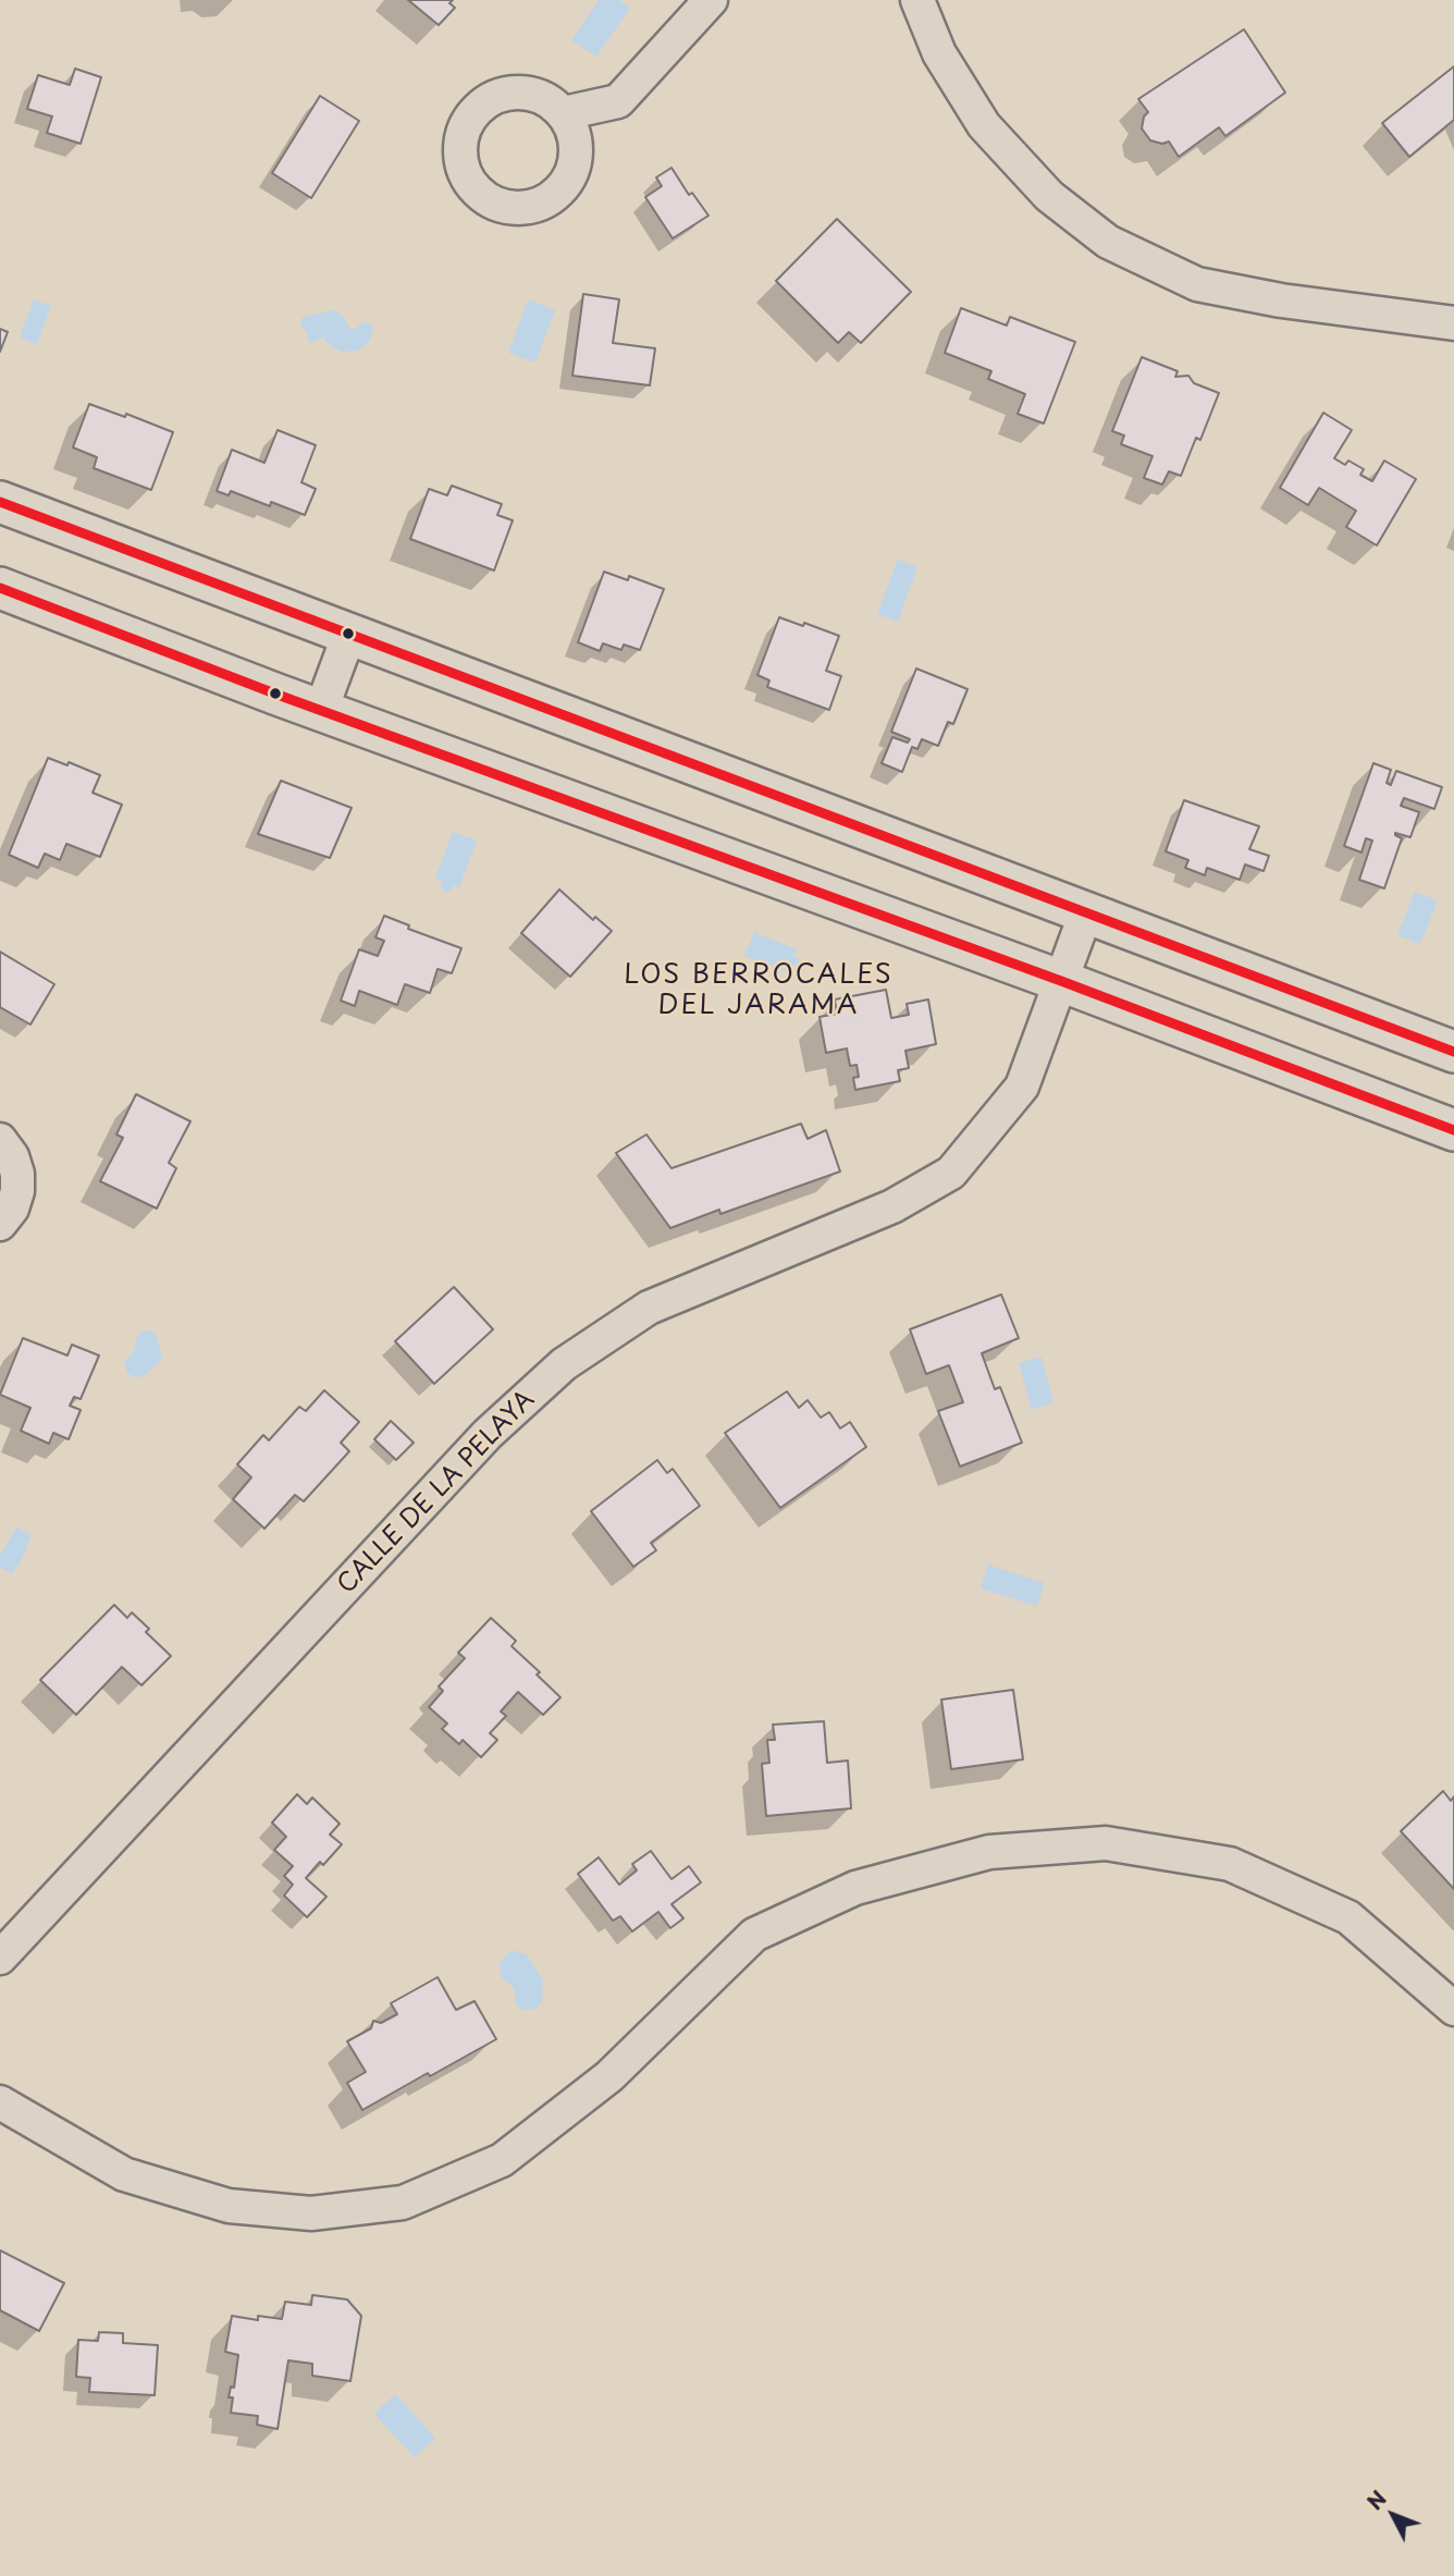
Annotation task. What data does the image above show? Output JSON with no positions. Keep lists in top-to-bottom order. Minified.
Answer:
{"streets":{"street":["CALLE DE LA PELAYA"]},"districts":["LOS BERROCALES DEL JARAMA"],"north":"top left"}
